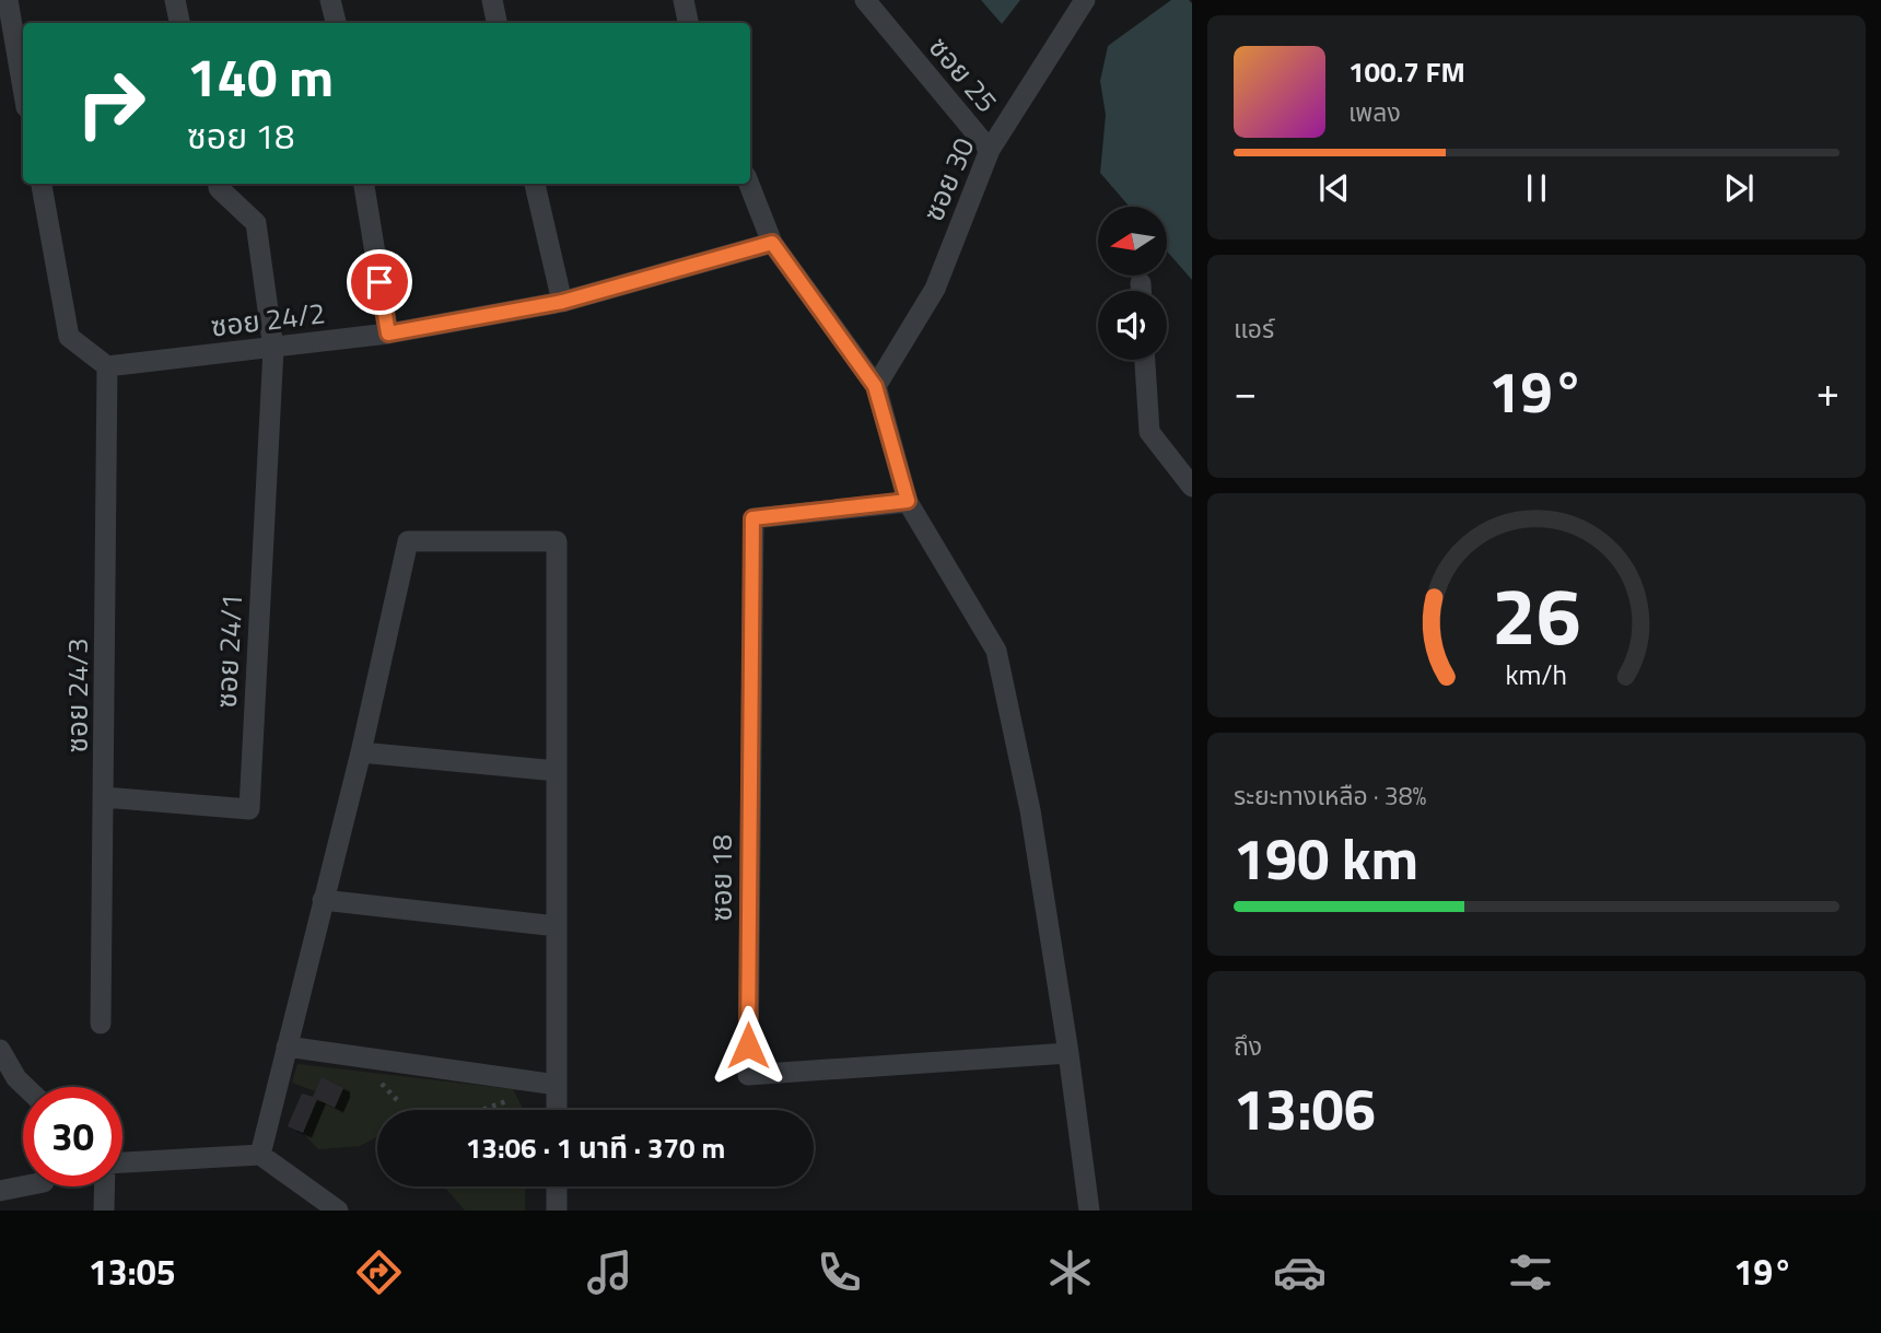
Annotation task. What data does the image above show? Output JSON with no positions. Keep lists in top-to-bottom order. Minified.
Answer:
{"streets":{"street":["ซอย 25","ซอย 30","ซอย 24/2","ซอย 24/1","ซอย 24/3","ซอย 18"]},"crossings":[["ซอย 25","ซอย 30"],["ซอย 24/2","ซอย 24/1"],["ซอย 24/2","ซอย 24/3"],["ซอย 24/1","ซอย 24/3"]],"north":"left","page":{"turn":["140 m","ซอย 18"],"song":["100.7 FM","เพลง"],"tile":["แอร์",["ระยะทางเหลือ · 38%","190 km"],["ถึง","13:06"]],"heat":["−","19°","+"],"limit":"30","trip":"13:06 · 1 นาที · 370 m","tabs":["13:05","19°"],"gauge":["26","km/h"]}}
